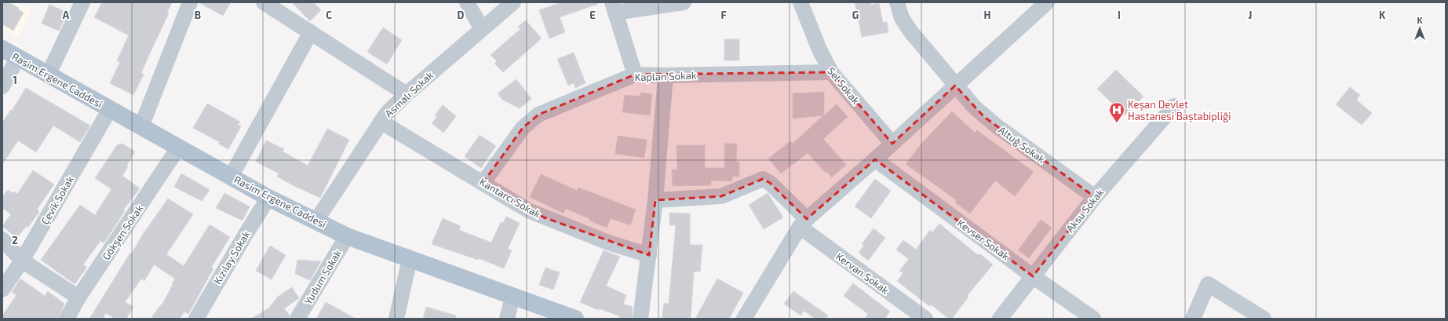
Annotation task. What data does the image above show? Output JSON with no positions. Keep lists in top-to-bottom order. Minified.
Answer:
{"streets":{"main road":["Rasim Ergene Caddesi"],"street":["Kaplan Sokak","Sel Sokak","Asmalı Sokak","Altuğ Sokak","Kantarcı Sokak","Çevik Sokak","Aksu Sokak","Gökşen Sokak","Kevser Sokak","Kızılay Sokak","Kervan Sokak","Yudum Sokak"]},"crossings":[["Kaplan Sokak","Sel Sokak"],["Kaplan Sokak","Kantarcı Sokak"],["Rasim Ergene Caddesi","Asmalı Sokak"],["Rasim Ergene Caddesi","Çevik Sokak"],["Rasim Ergene Caddesi","Gökşen Sokak"],["Rasim Ergene Caddesi","Kızılay Sokak"],["Rasim Ergene Caddesi","Yudum Sokak"],["Asmalı Sokak","Kantarcı Sokak"],["Altuğ Sokak","Aksu Sokak"],["Aksu Sokak","Kevser Sokak"]],"places":{"hospital":["Keşan Devlet Hastanesi Baştabipliği"]},"north":"top","grid":{"columns":["A","B","C","D","E","F","G","H","I","J","K"],"rows":["1","2"]}}
